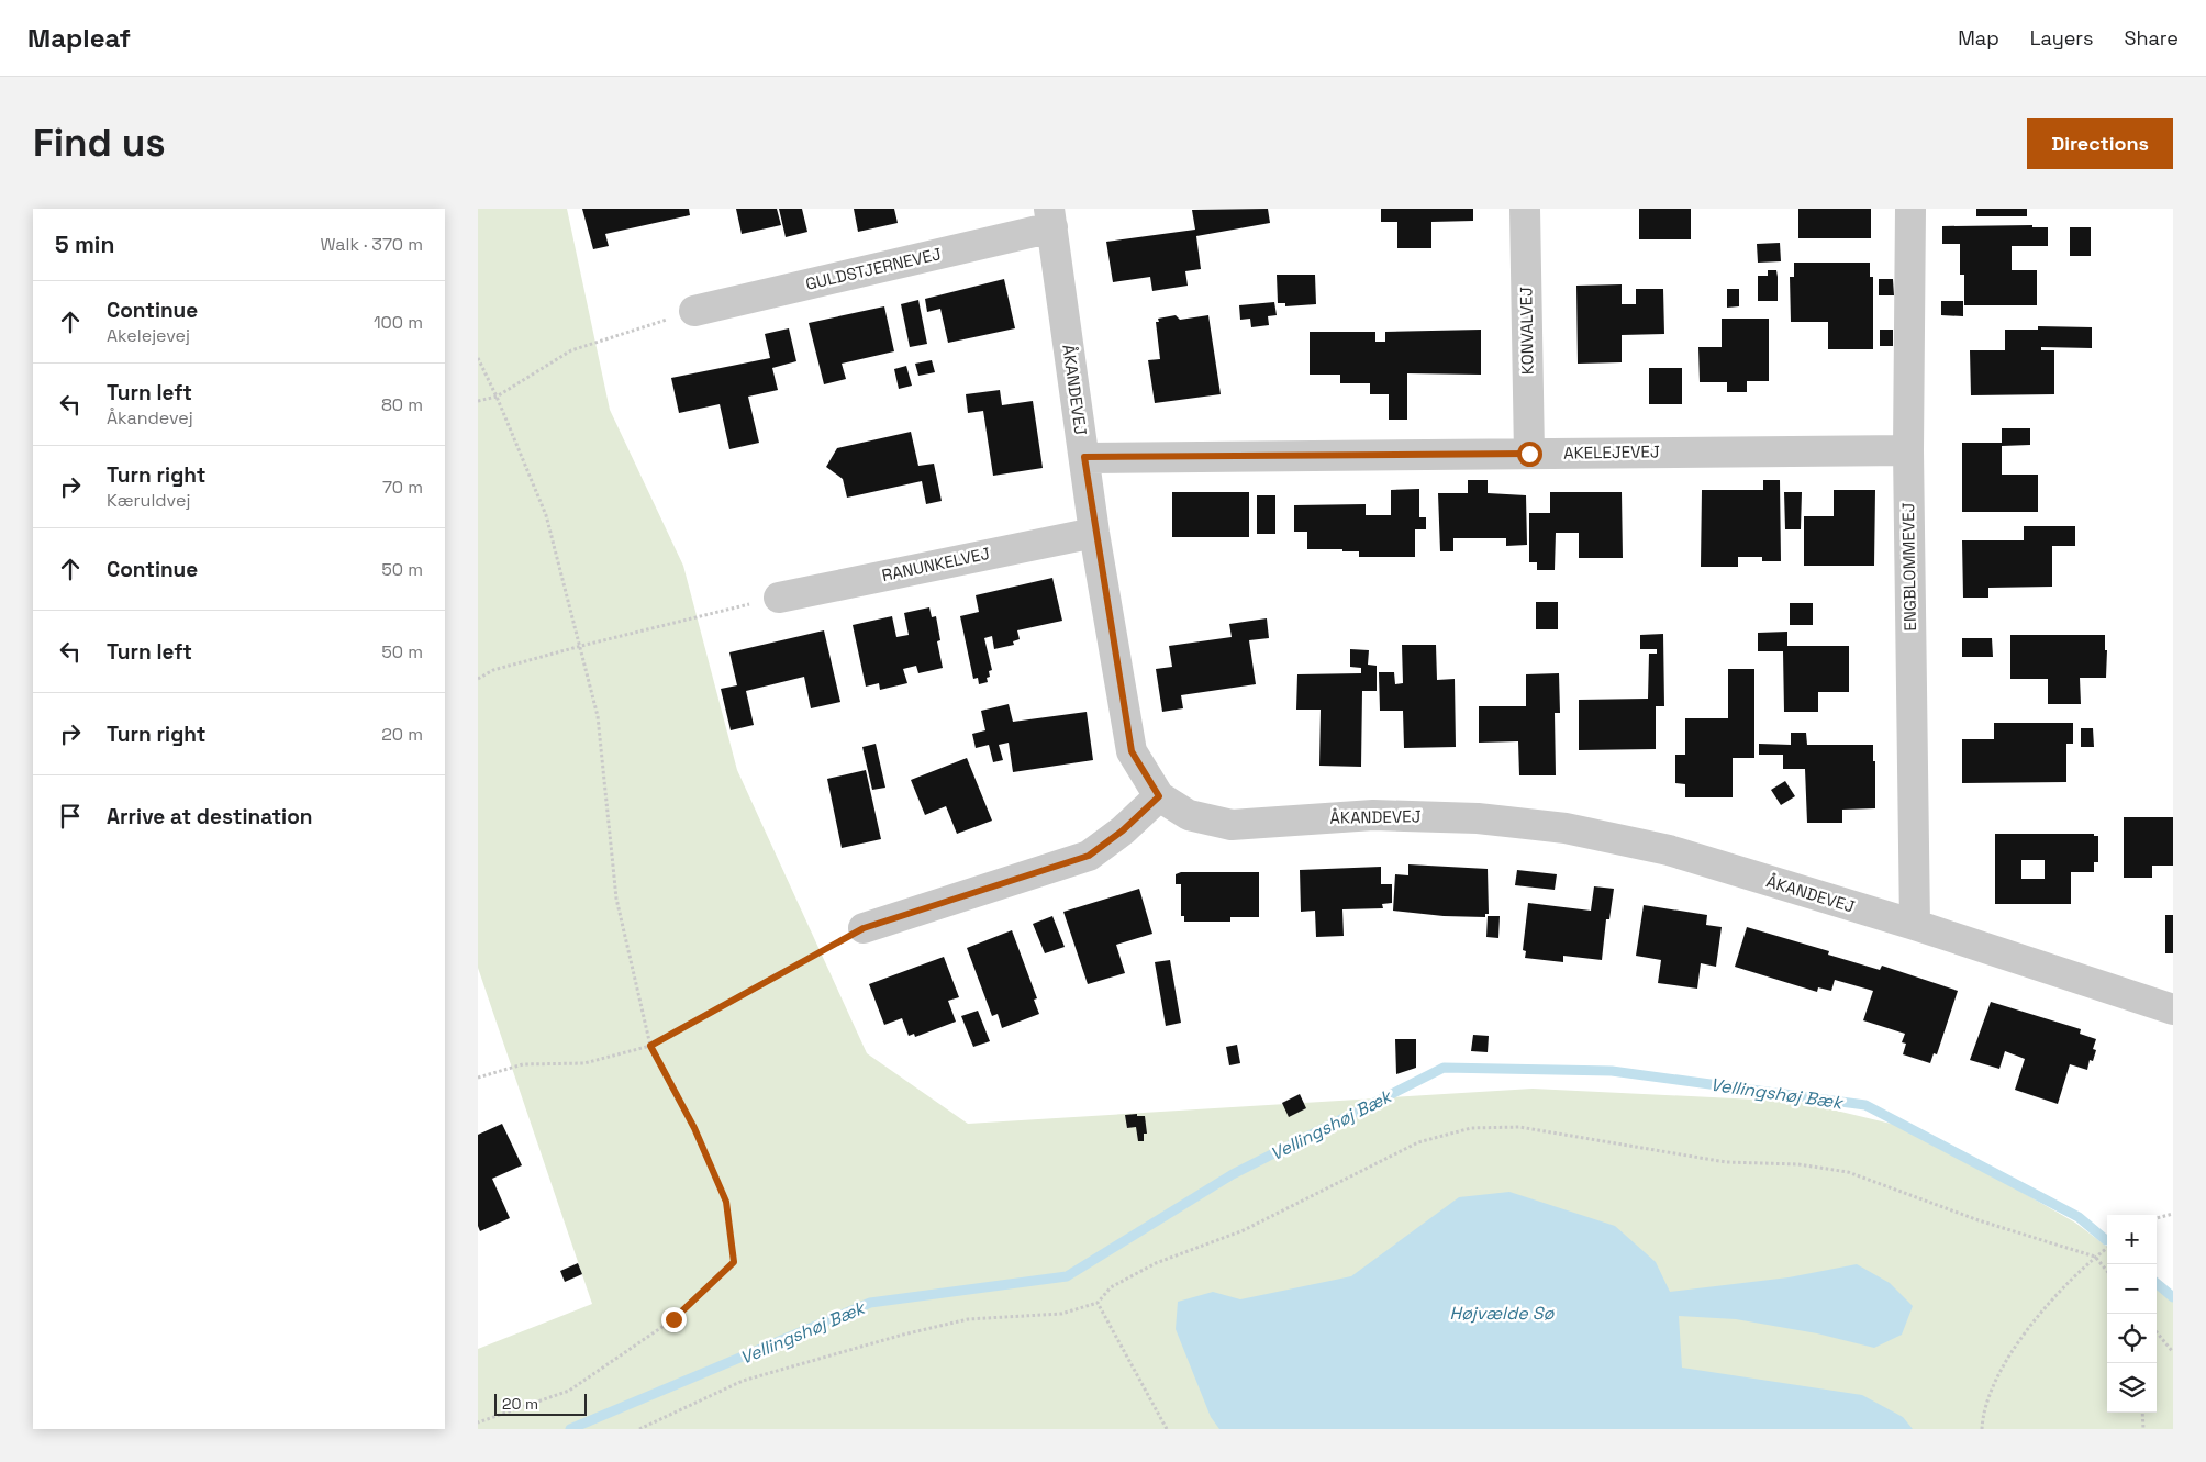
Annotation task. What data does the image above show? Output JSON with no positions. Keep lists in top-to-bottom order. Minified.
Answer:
{"streets":{"street":["GULDSTJERNEVEJ","KONVALVEJ","ÅKANDEVEJ","AKELEJEVEJ","RANUNKELVEJ","ENGBLOMMEVEJ"]},"crossings":[["GULDSTJERNEVEJ","ÅKANDEVEJ"],["KONVALVEJ","AKELEJEVEJ"],["ÅKANDEVEJ","AKELEJEVEJ"],["ÅKANDEVEJ","RANUNKELVEJ"],["ÅKANDEVEJ","ENGBLOMMEVEJ"],["AKELEJEVEJ","ENGBLOMMEVEJ"]],"water":["Vellingshøj Bæk","Højvælde Sø"],"scale_bar":"20 m","page":{"header":"Mapleaf","nav":["Map","Layers","Share"],"buttons":"Directions","title":"Find us","heading":["5 min","Walk · 370 m"],"list":[["Continue","Akelejevej","100 m"],["Turn left","Åkandevej","80 m"],["Turn right","Kæruldvej","70 m"],["Continue","50 m"],["Turn left","50 m"],["Turn right","20 m"],"Arrive at destination"],"map_buttons":["+","−"],"scale":"20 m"}}
